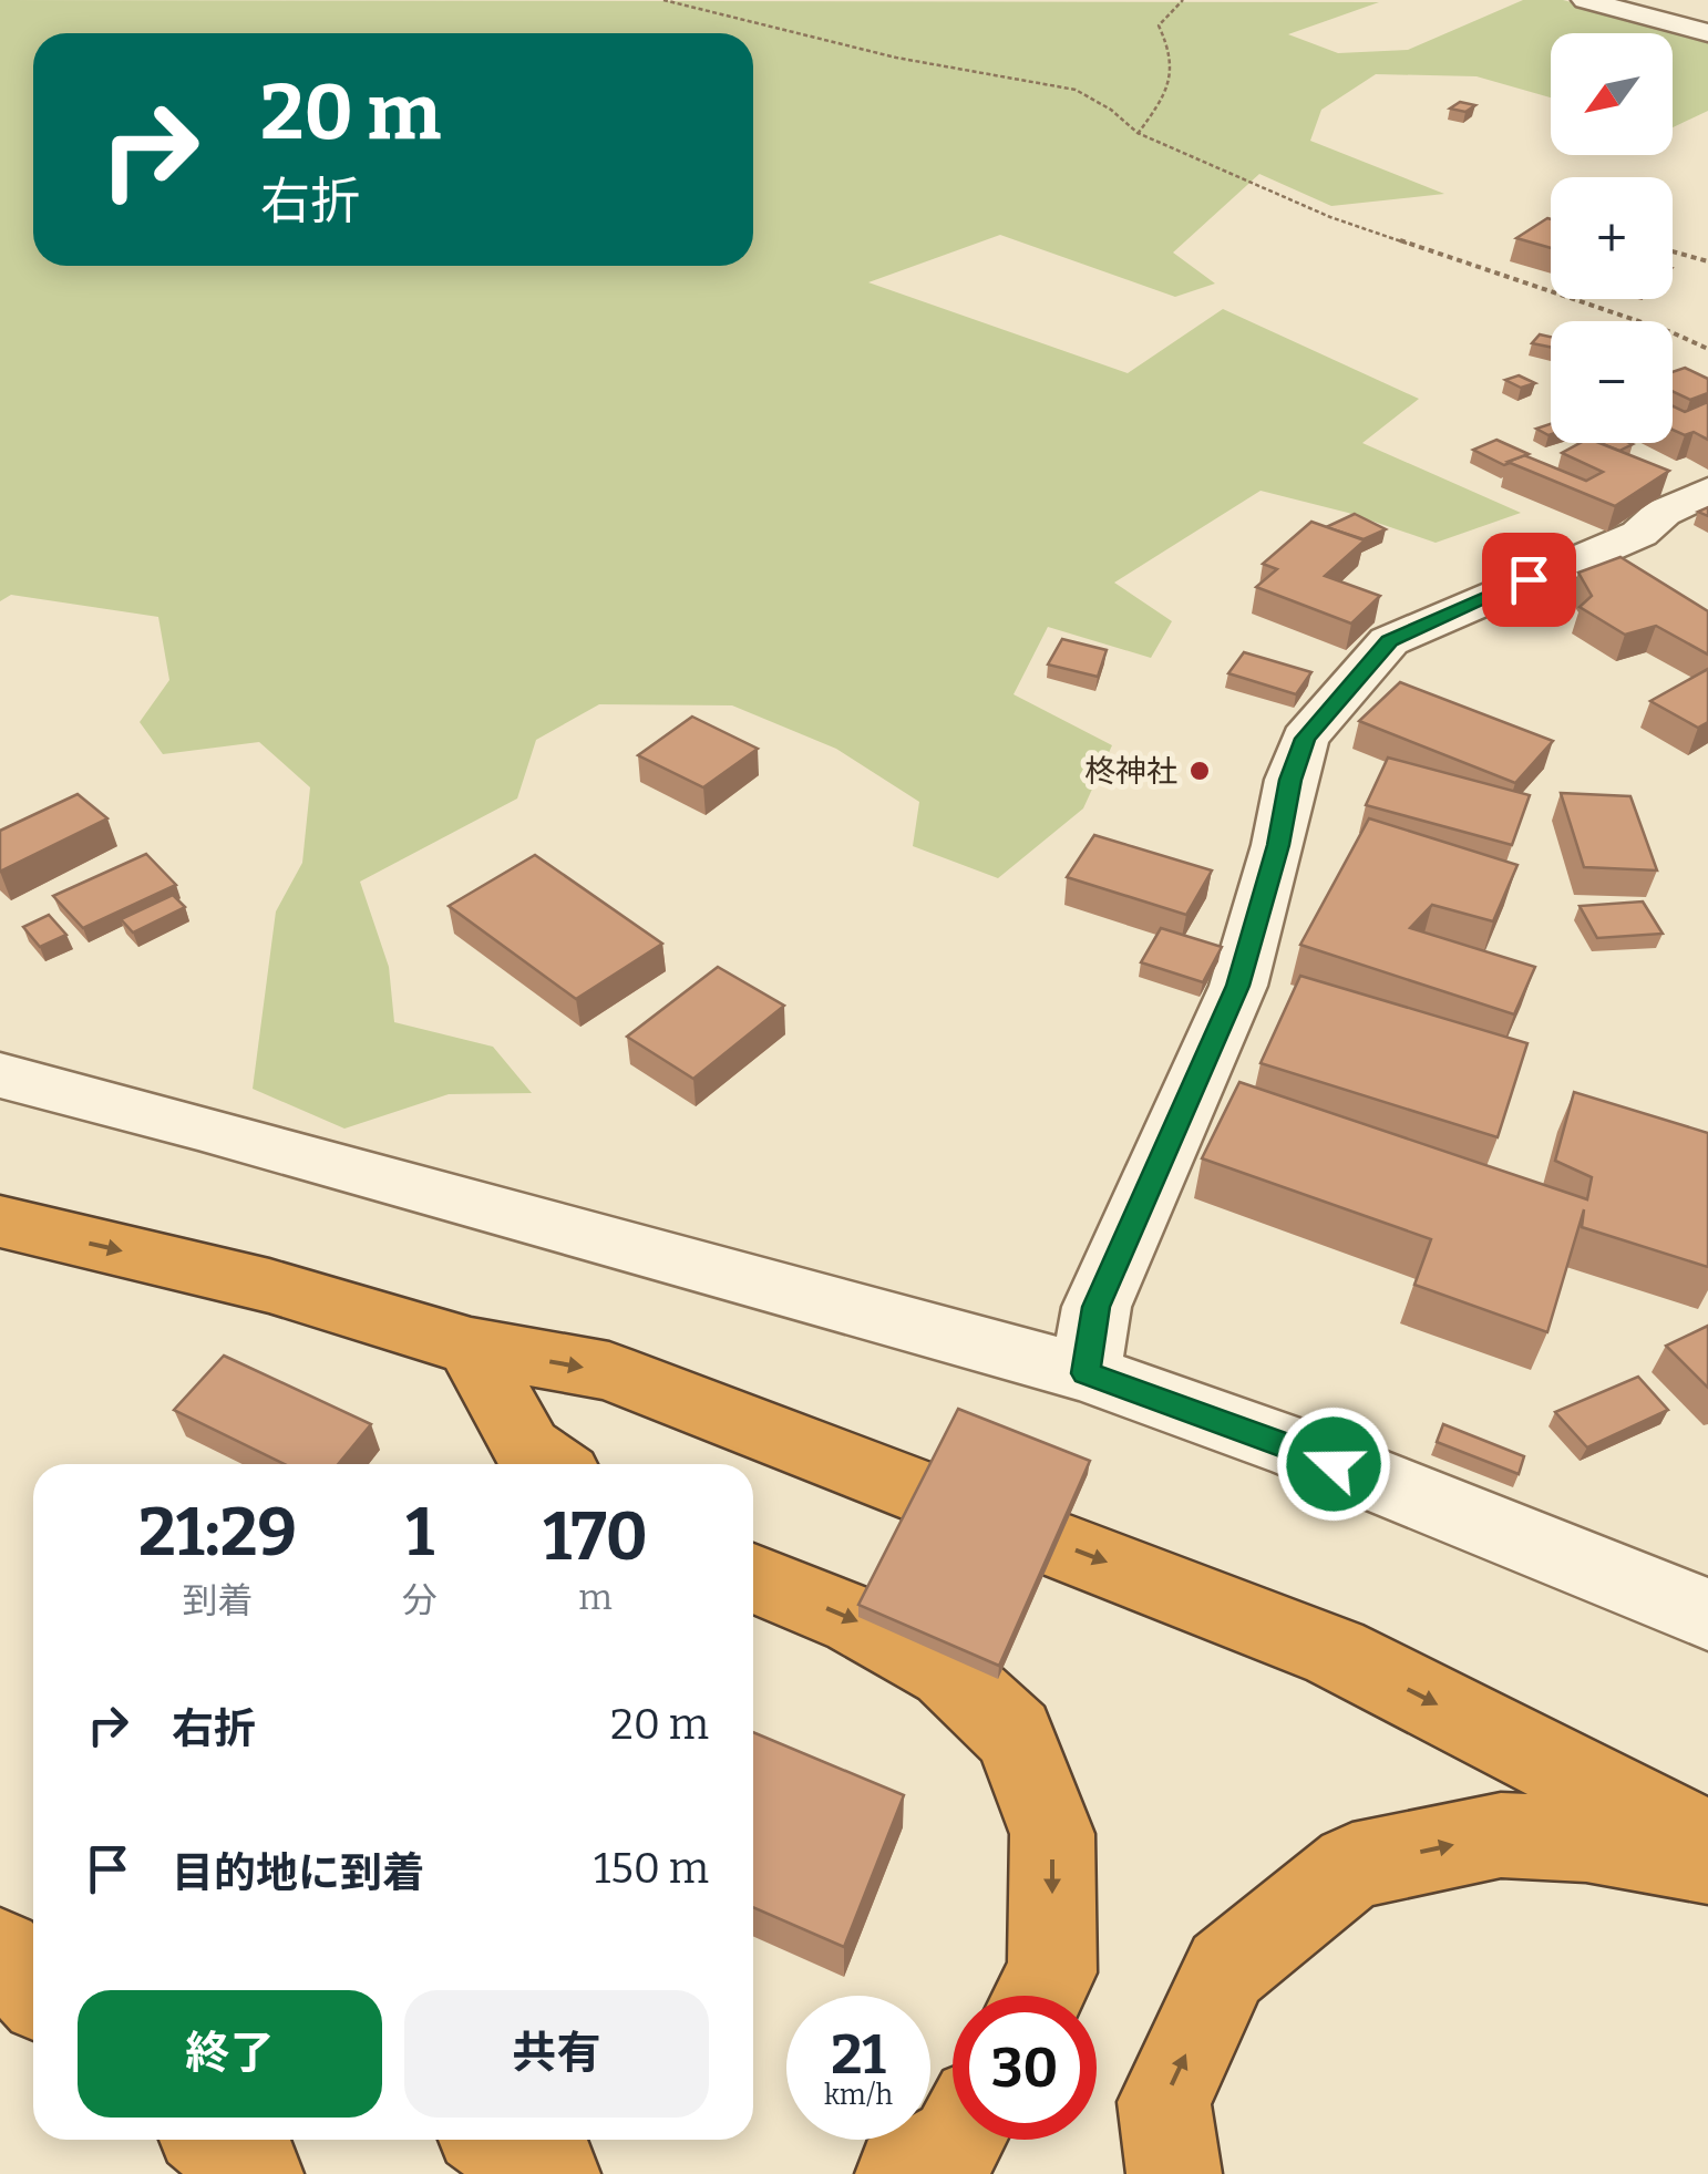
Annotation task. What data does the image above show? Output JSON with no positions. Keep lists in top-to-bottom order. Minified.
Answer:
{"places":["柊神社"],"north":"bottom left","page":{"map_buttons":["+","−"],"turn":["20 m","右折"],"eta":["21:29","到着","1","分","170","m"],"list":[{"name":"右折","value":"20 m"},{"name":"目的地に到着","value":"150 m"}],"buttons":["終了","共有"],"speed":"21 km/h","limit":"30"}}
